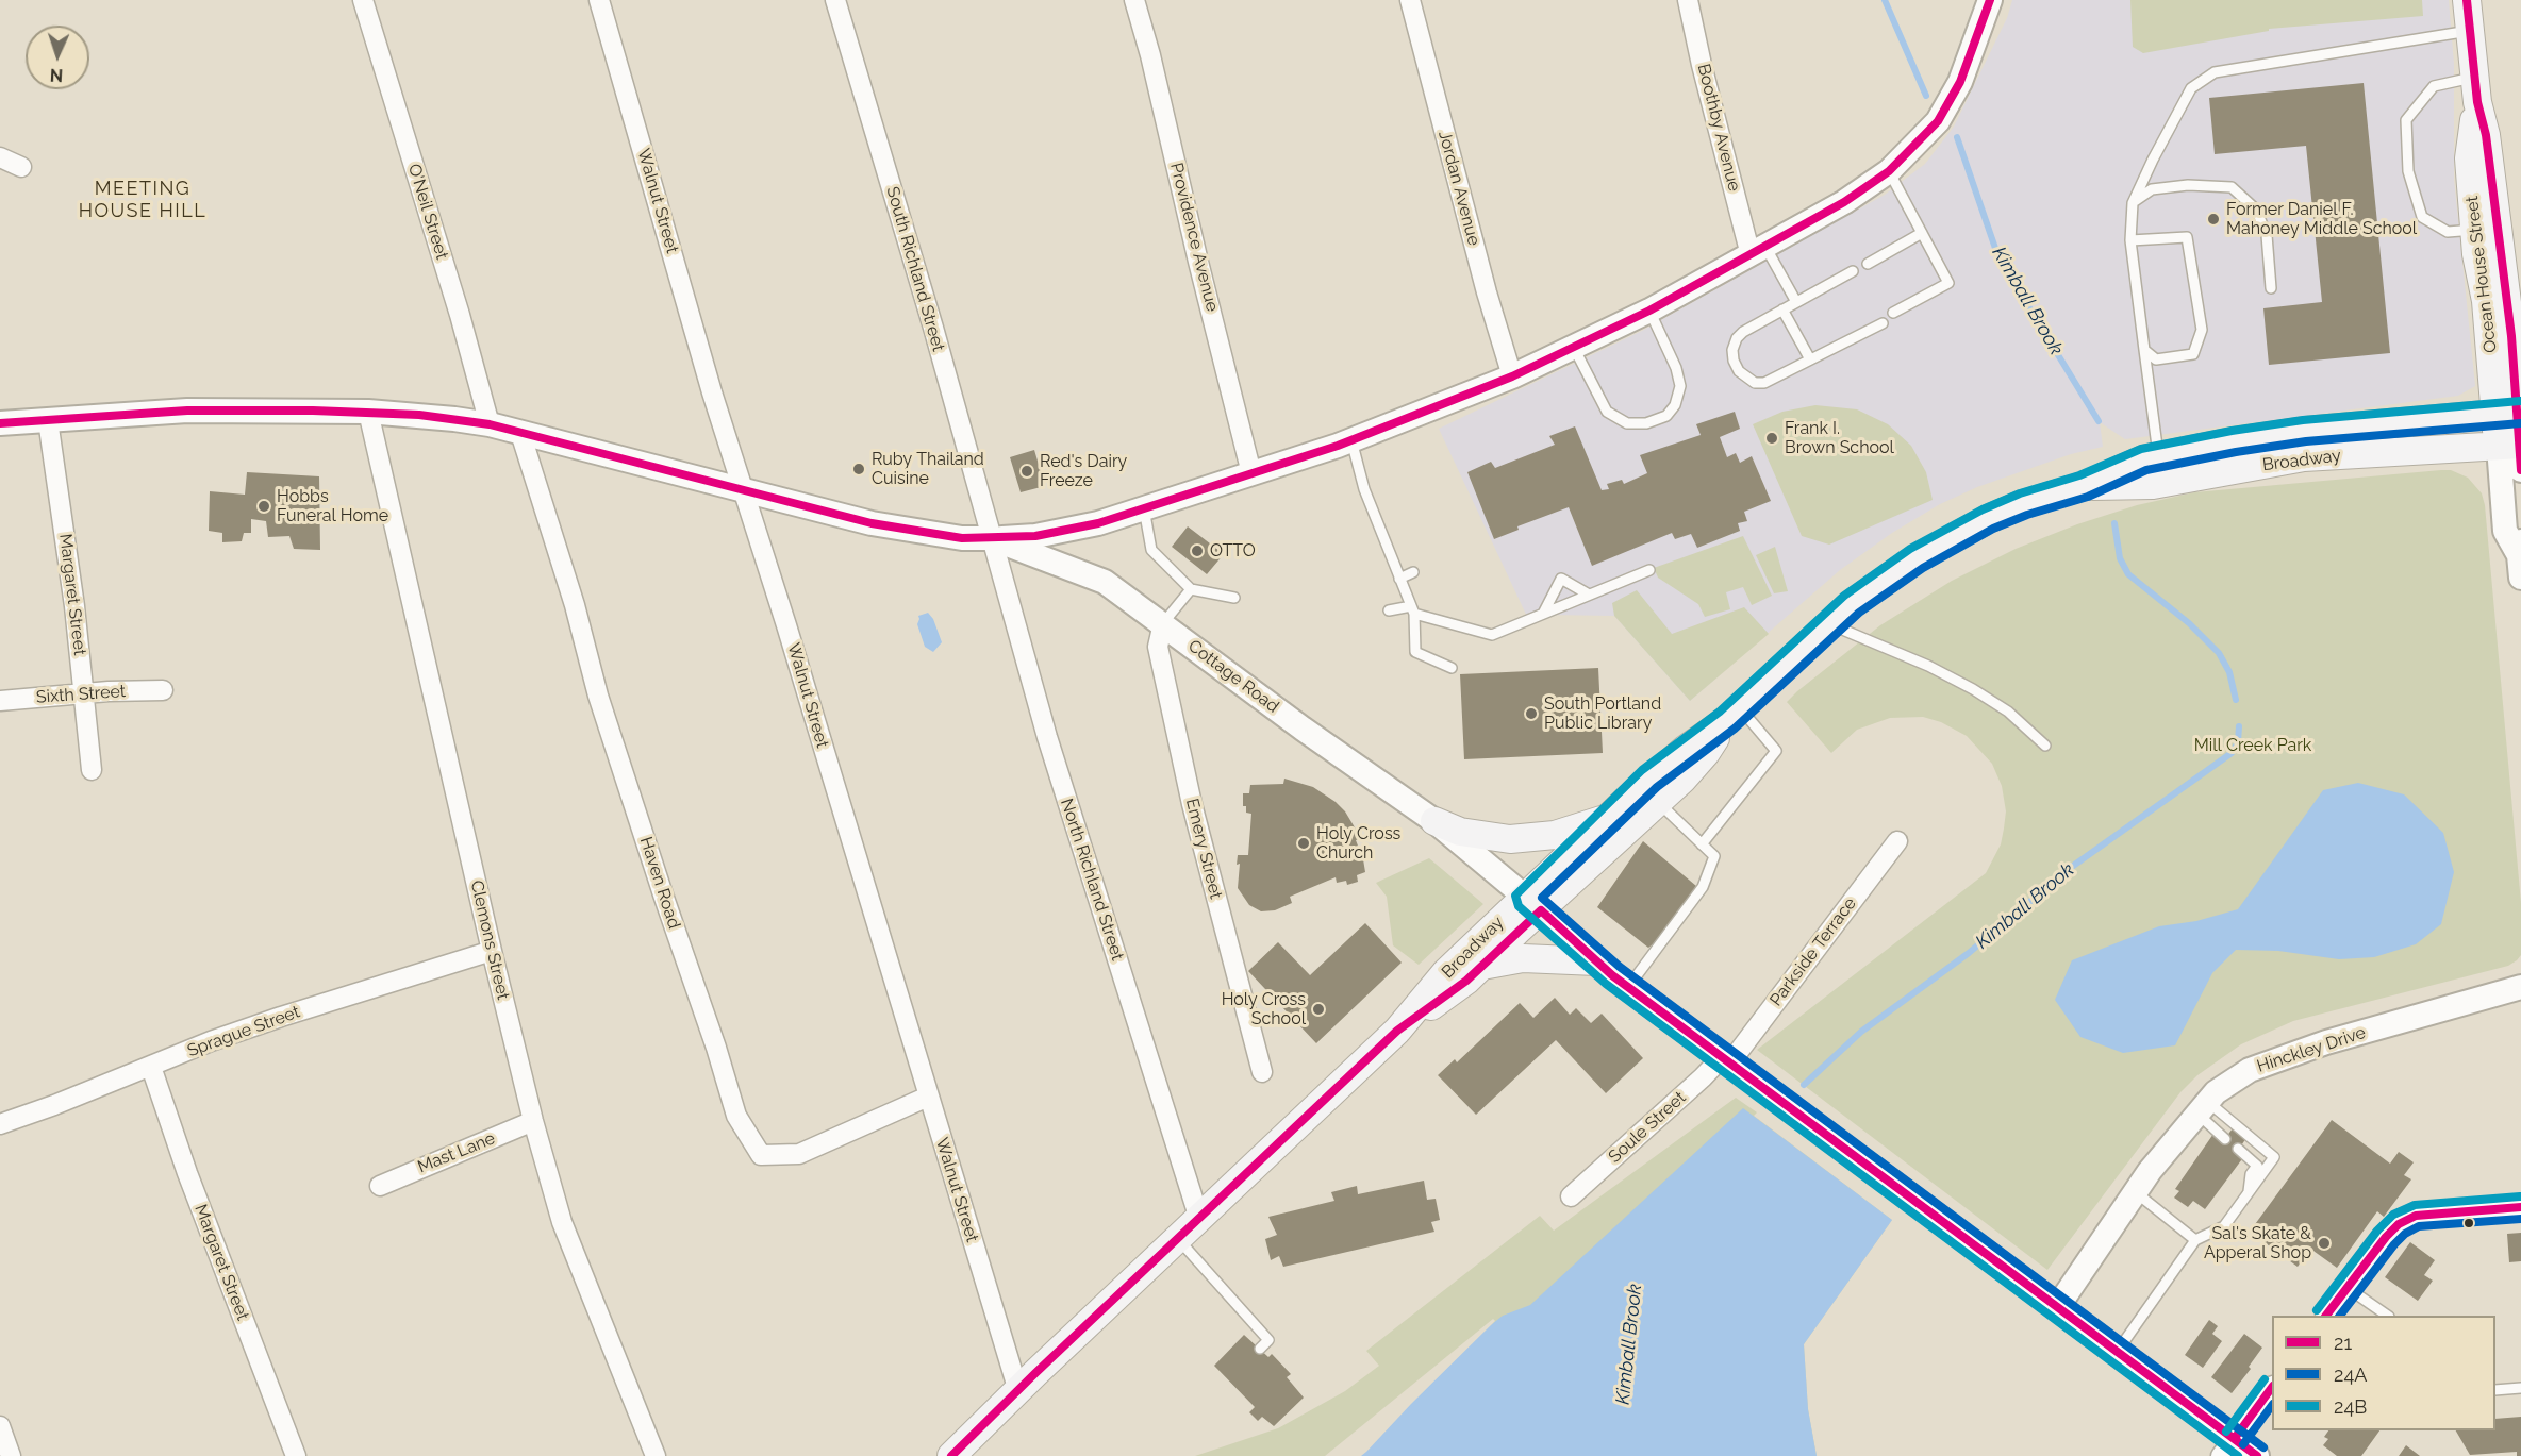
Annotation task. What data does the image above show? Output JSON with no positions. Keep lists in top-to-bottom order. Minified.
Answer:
{"streets":{"main road":["Ocean House Street","Broadway"],"street":["Boothby Avenue","Jordan Avenue","Walnut Street","O'Neil Street","Providence Avenue","South Richland Street","Margaret Street","Cottage Road","Sixth Street","Emery Street","North Richland Street","Haven Road","Clemons Street","Parkside Terrace","Sprague Street","Hinckley Drive","Soule Street","Mast Lane"]},"crossings":[["Walnut Street","Broadway"],["Walnut Street","Cottage Road"],["Walnut Street","Haven Road"],["O'Neil Street","Cottage Road"],["South Richland Street","Cottage Road"],["South Richland Street","North Richland Street"],["Ocean House Street","Broadway"],["Broadway","Cottage Road"],["Broadway","North Richland Street"],["Margaret Street","Cottage Road"],["Margaret Street","Sixth Street"],["Margaret Street","Sprague Street"],["Cottage Road","Emery Street"],["Cottage Road","North Richland Street"],["Cottage Road","Haven Road"],["Cottage Road","Clemons Street"],["Cottage Road","Parkside Terrace"],["Cottage Road","Hinckley Drive"],["Cottage Road","Soule Street"],["Clemons Street","Sprague Street"],["Clemons Street","Mast Lane"],["Parkside Terrace","Soule Street"]],"districts":["MEETING HOUSE HILL"],"water":["Kimball Brook"],"parks":["Mill Creek Park"],"places":["Former Daniel F. Mahoney Middle School","Frank I. Brown School","Ruby Thailand Cuisine","Red's Dairy Freeze","Hobbs Funeral Home","OTTO","South Portland Public Library","Holy Cross Church","Holy Cross School","Sal's Skate & Apperal Shop"],"lines":["transit line 21","transit line 24B","transit line 24A"],"legend":["21","24A","24B"],"north":"bottom"}
